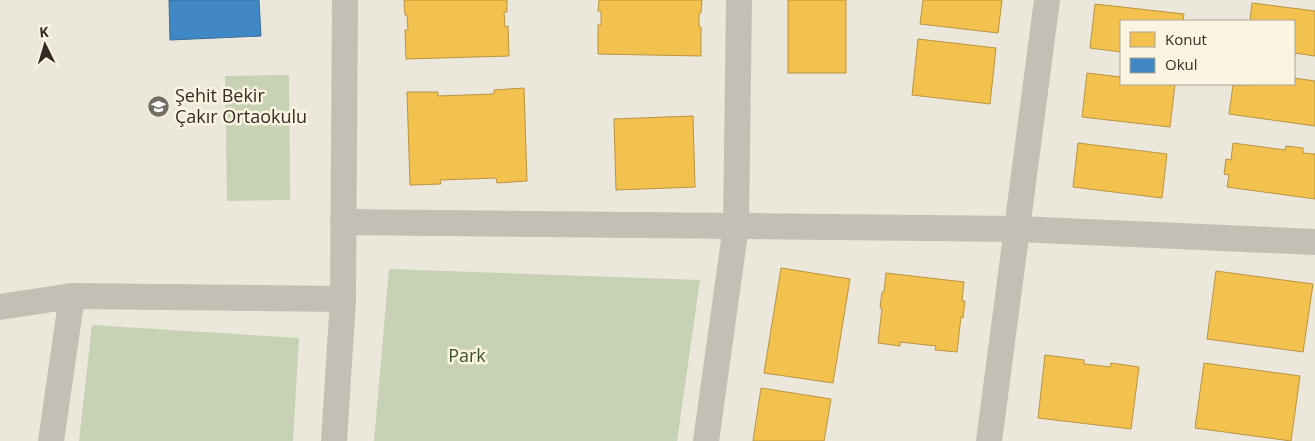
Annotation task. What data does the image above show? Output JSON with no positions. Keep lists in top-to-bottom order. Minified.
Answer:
{"parks":["Park"],"places":{"school or university":["Şehit Bekir Çakır Ortaokulu"]},"legend":["Konut","Okul"],"north":"top"}
